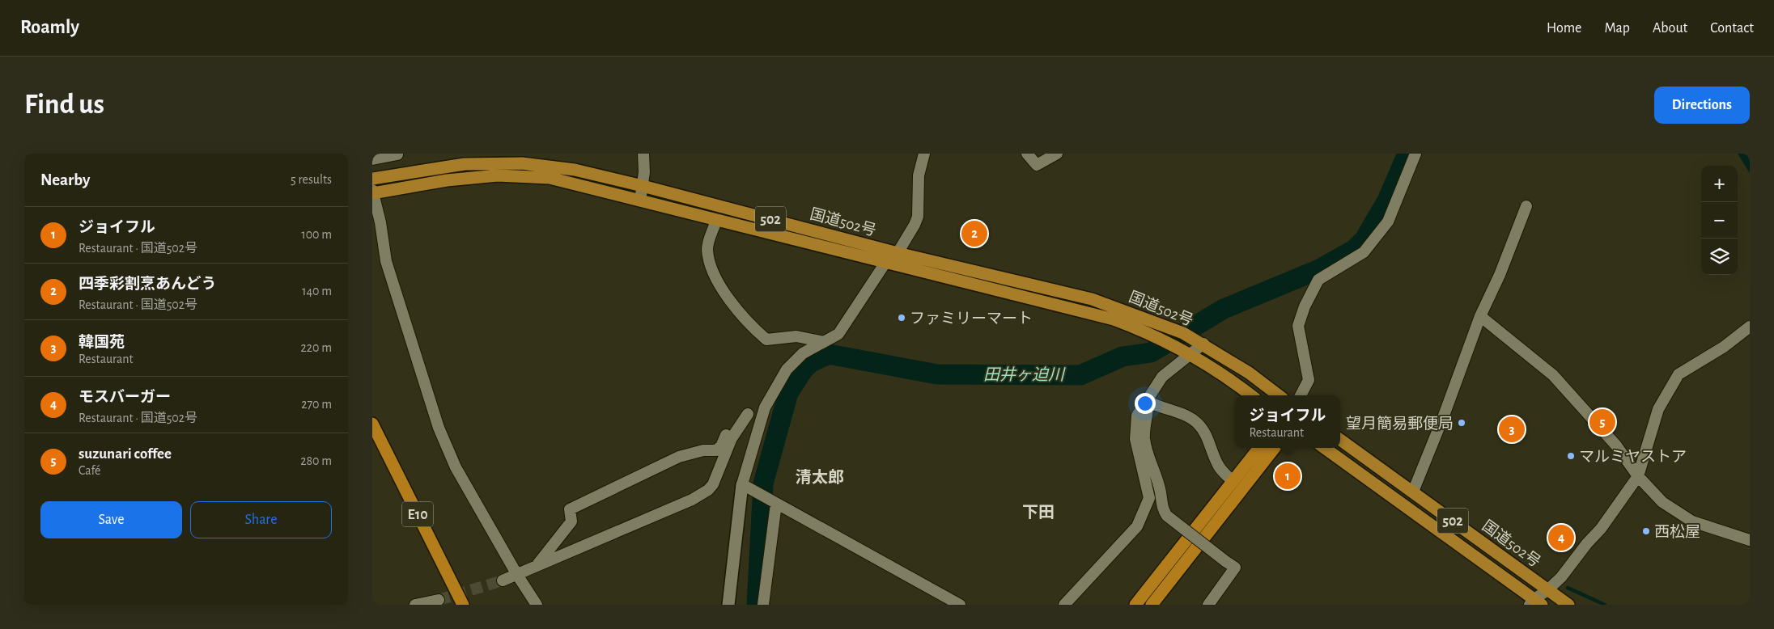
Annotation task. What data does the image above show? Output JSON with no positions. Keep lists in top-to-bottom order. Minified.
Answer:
{"streets":{"highway":["502","国道502号","E10"]},"districts":["清太郎","下田"],"water":["田井ヶ迫川"],"places":["ファミリーマート","望月簡易郵便局","マルミヤストア","西松屋"],"page":{"header":"Roamly","nav":["Home","Map","About","Contact"],"buttons":["Directions",["Save","Share"]],"title":"Find us","heading":["Nearby","5 results"],"map_buttons":["+","−"],"list":[{"mark":"1","name":"ジョイフル","note":"Restaurant · 国道502号","value":"100 m"},{"mark":"2","name":"四季彩割烹あんどう","note":"Restaurant · 国道502号","value":"140 m"},{"mark":"3","name":"韓国苑","note":"Restaurant","value":"220 m"},{"mark":"4","name":"モスバーガー","note":"Restaurant · 国道502号","value":"270 m"},{"mark":"5","name":"suzunari coffee","note":"Café","value":"280 m"}],"pins":["2","5","3","1","4"],"popup":["ジョイフル","Restaurant"]}}
